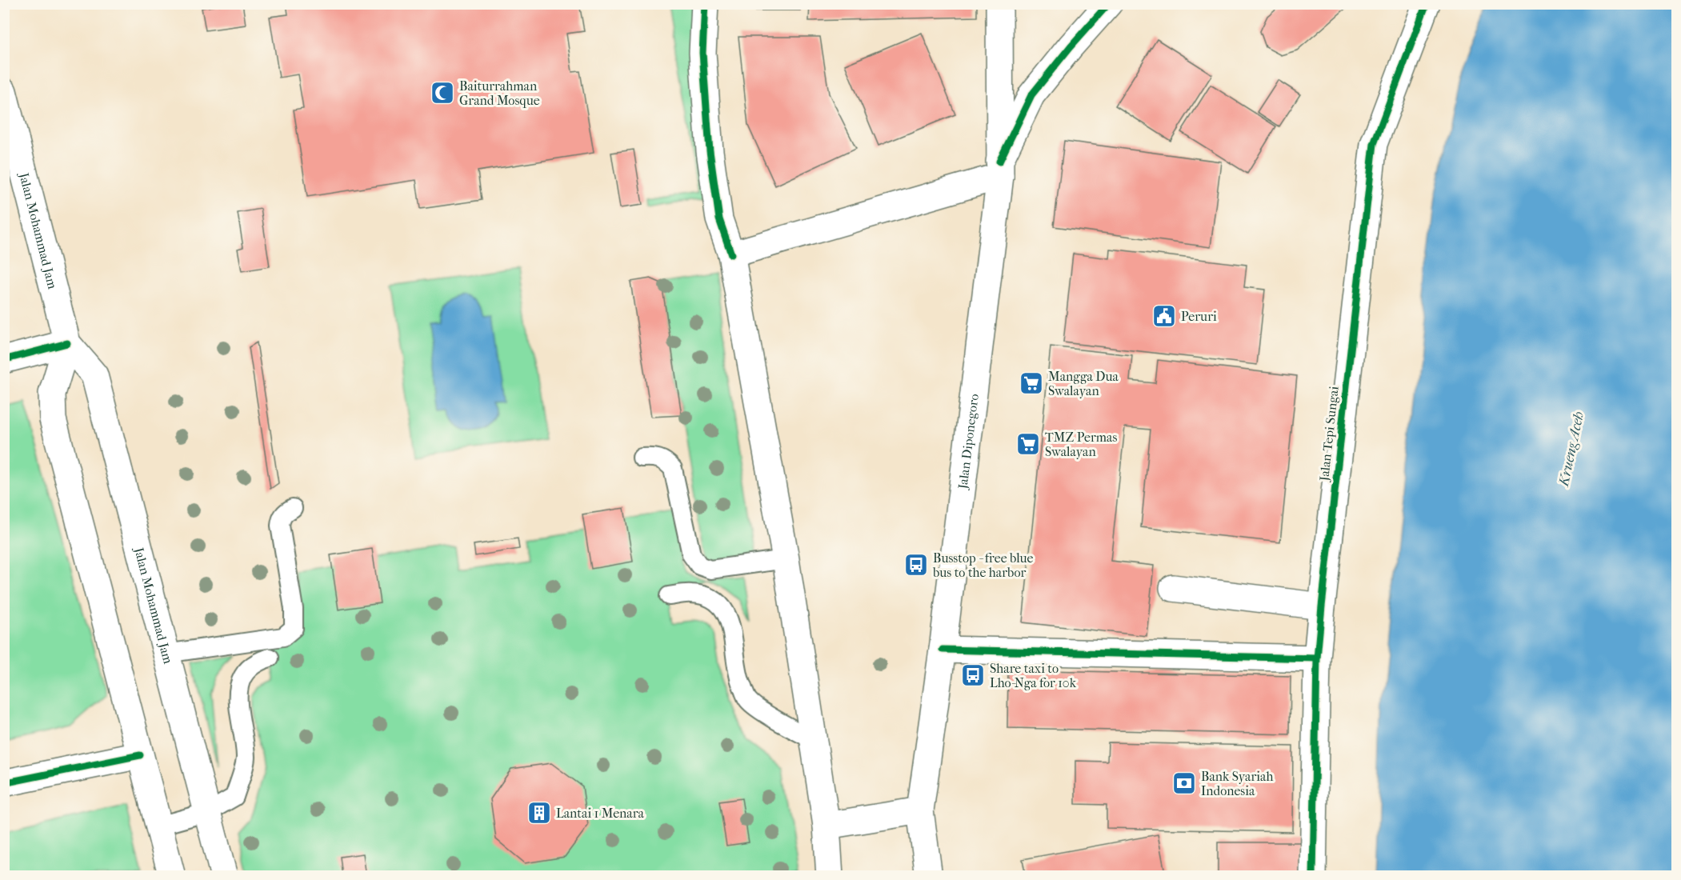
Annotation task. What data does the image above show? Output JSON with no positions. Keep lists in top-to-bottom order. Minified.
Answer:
{"streets":{"main road":["Jalan Mohammad Jam","Jalan Tepi Sungai","Jalan Diponegoro"]},"water":["Krueng Aceh"],"places":{"mosque":["Baiturrahman Grand Mosque"],"public building":["Peruri"],"supermarket":["Mangga Dua Swalayan","TMZ Permas Swalayan"],"bus stop":["Busstop - free blue bus to the harbor","Share taxi to Lho-Nga for 10k"],"bank":["Bank Syariah Indonesia"],"building":["Lantai 1 Menara"]}}
